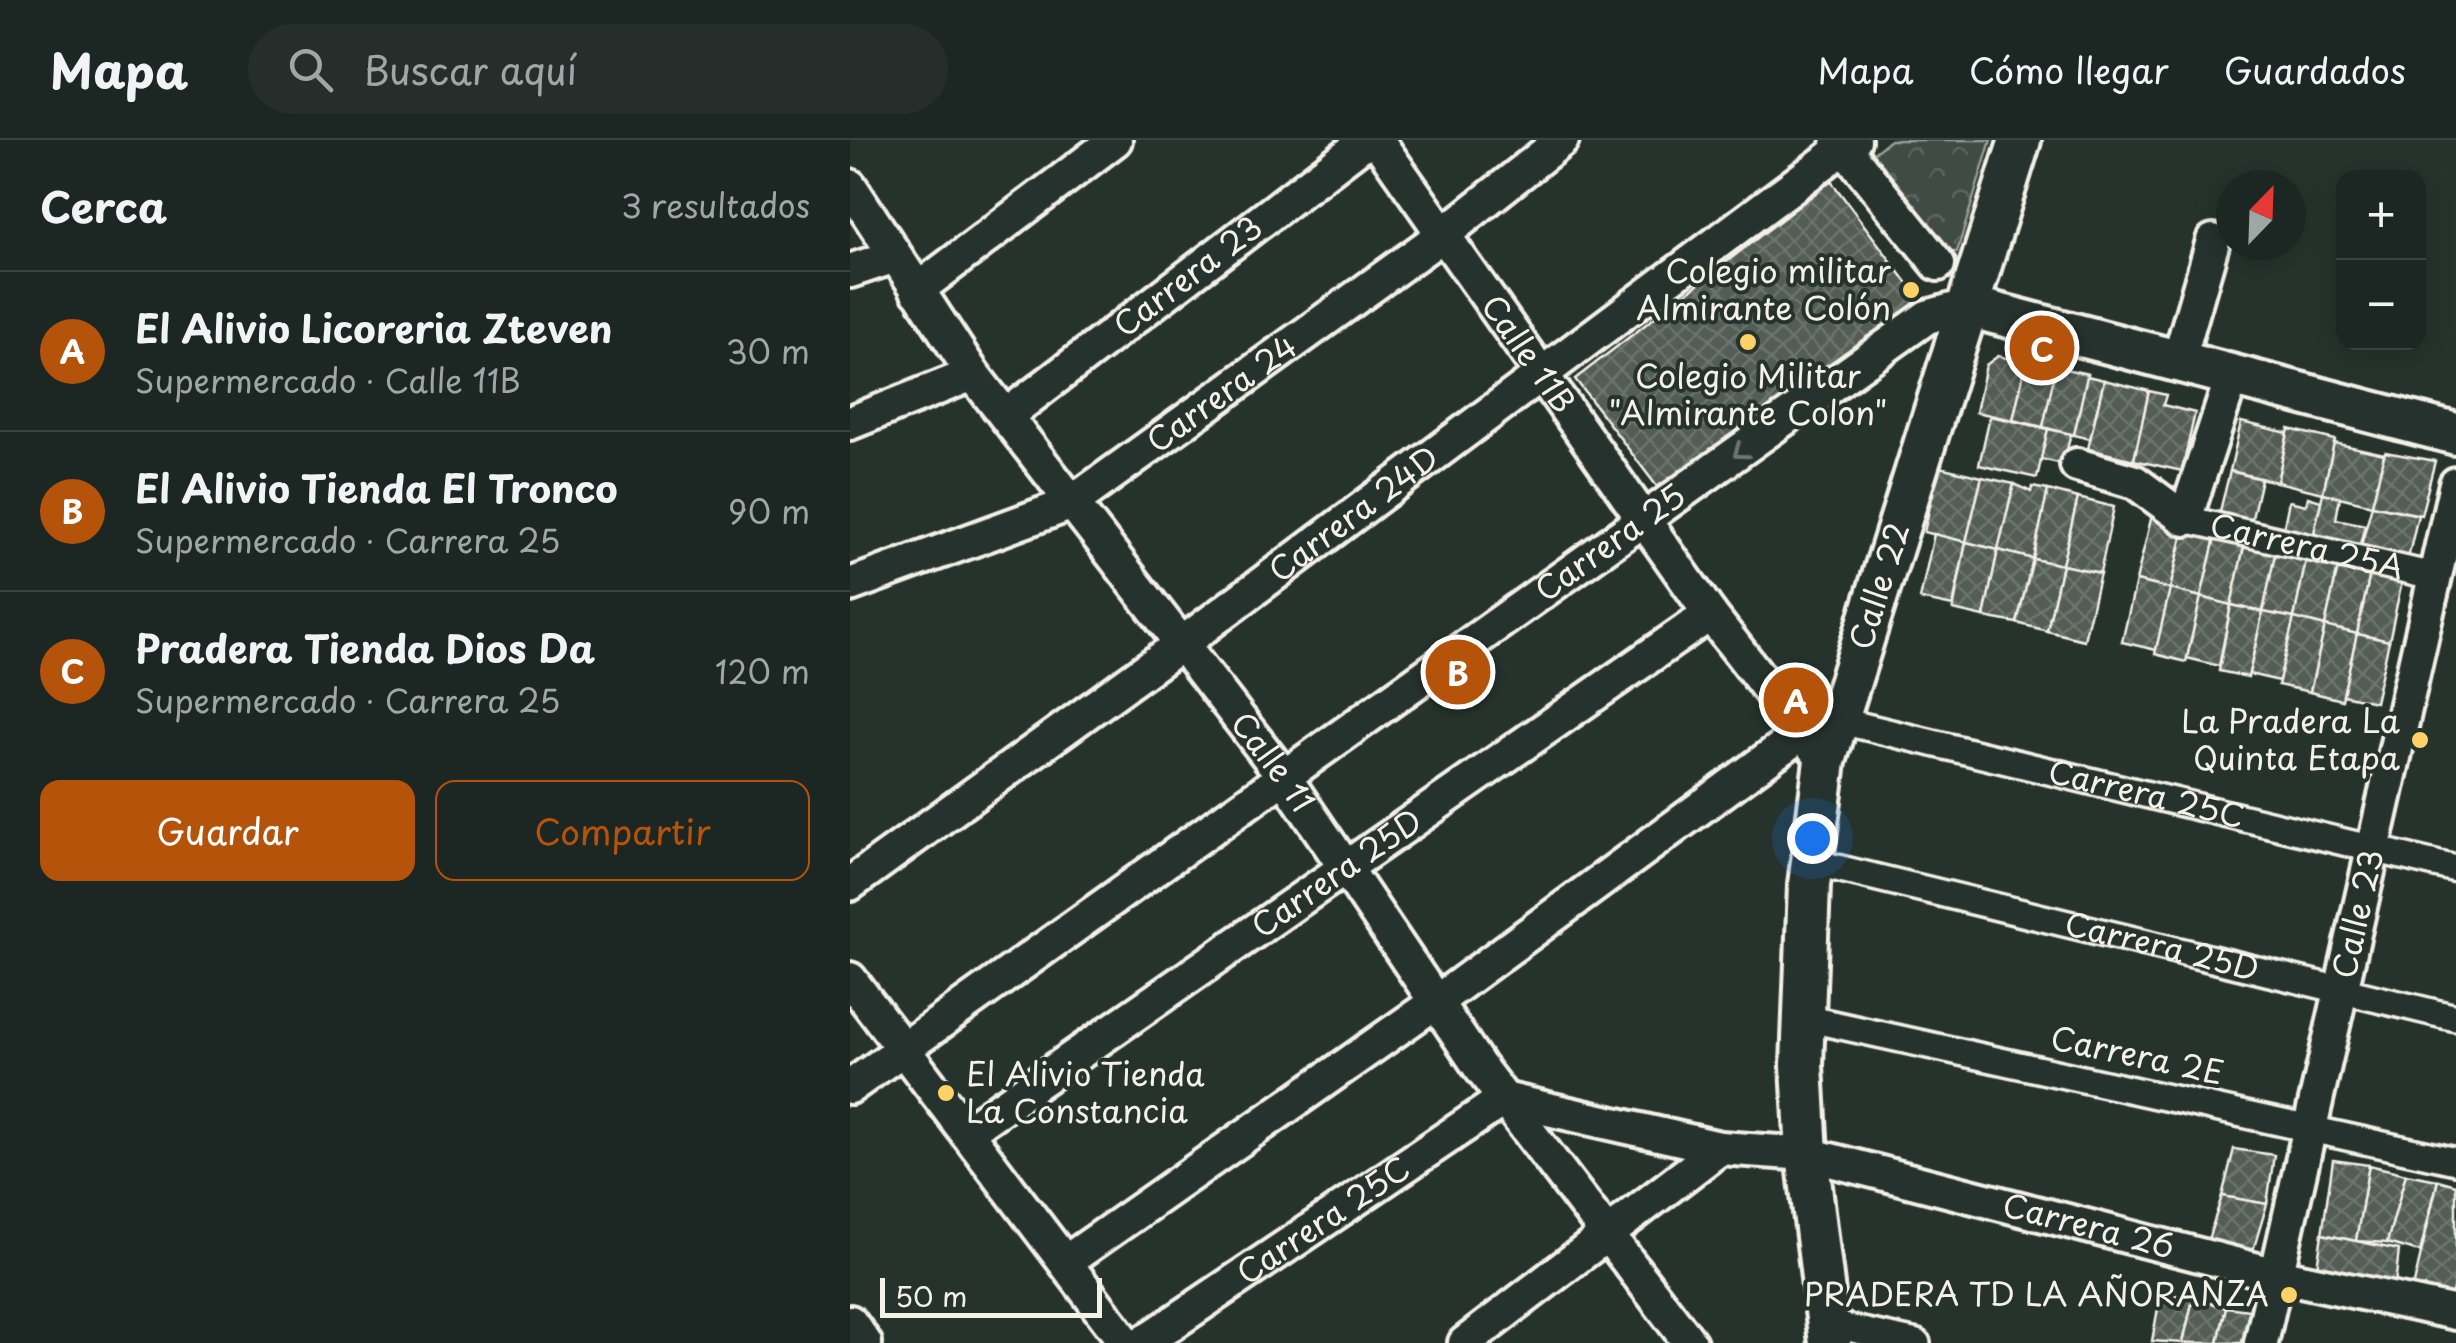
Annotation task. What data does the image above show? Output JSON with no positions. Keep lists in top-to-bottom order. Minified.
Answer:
{"streets":{"street":["Carrera 23","Calle 11B","Carrera 24","Carrera 24D","Carrera 25","Carrera 25A","Calle 22","Calle 11","Carrera 25C","Carrera 25D","Calle 23","Carrera 2E","Carrera 26"]},"crossings":[["Carrera 23","Calle 11"],["Calle 11B","Carrera 24"],["Calle 11B","Carrera 24D"],["Calle 11B","Carrera 25"],["Calle 11B","Calle 22"],["Calle 11B","Carrera 25C"],["Calle 11B","Carrera 25D"],["Carrera 24","Calle 11"],["Carrera 24D","Calle 11"],["Carrera 25","Calle 22"],["Carrera 25","Calle 11"],["Carrera 25A","Calle 23"],["Calle 22","Carrera 25C"],["Calle 22","Carrera 25D"],["Calle 22","Carrera 2E"],["Calle 22","Carrera 26"],["Calle 11","Carrera 25C"],["Calle 11","Carrera 25D"],["Calle 11","Carrera 26"],["Carrera 25C","Calle 23"],["Carrera 25C","Carrera 26"],["Carrera 25D","Calle 23"],["Calle 23","Carrera 2E"],["Calle 23","Carrera 26"]],"places":["Colegio militar Almirante Colón","Colegio Militar \"Almirante Colon\"","La Pradera La Quinta Etapa","El Alivio Tienda La Constancia","PRADERA TD LA AÑORANZA"],"scale_bar":"50 m","north":"top right","page":{"header":"Mapa","search":"Buscar aquí","nav":["Mapa","Cómo llegar","Guardados"],"heading":["Cerca","3 resultados"],"map_buttons":["+","−"],"list":[{"mark":"A","name":"El Alivio Licoreria Zteven","note":"Supermercado · Calle 11B","value":"30 m"},{"mark":"B","name":"El Alivio Tienda El Tronco","note":"Supermercado · Carrera 25","value":"90 m"},{"mark":"C","name":"Pradera Tienda Dios Da","note":"Supermercado · Carrera 25","value":"120 m"}],"pins":["C","B","A"],"buttons":["Guardar","Compartir"],"scale":"50 m"}}
